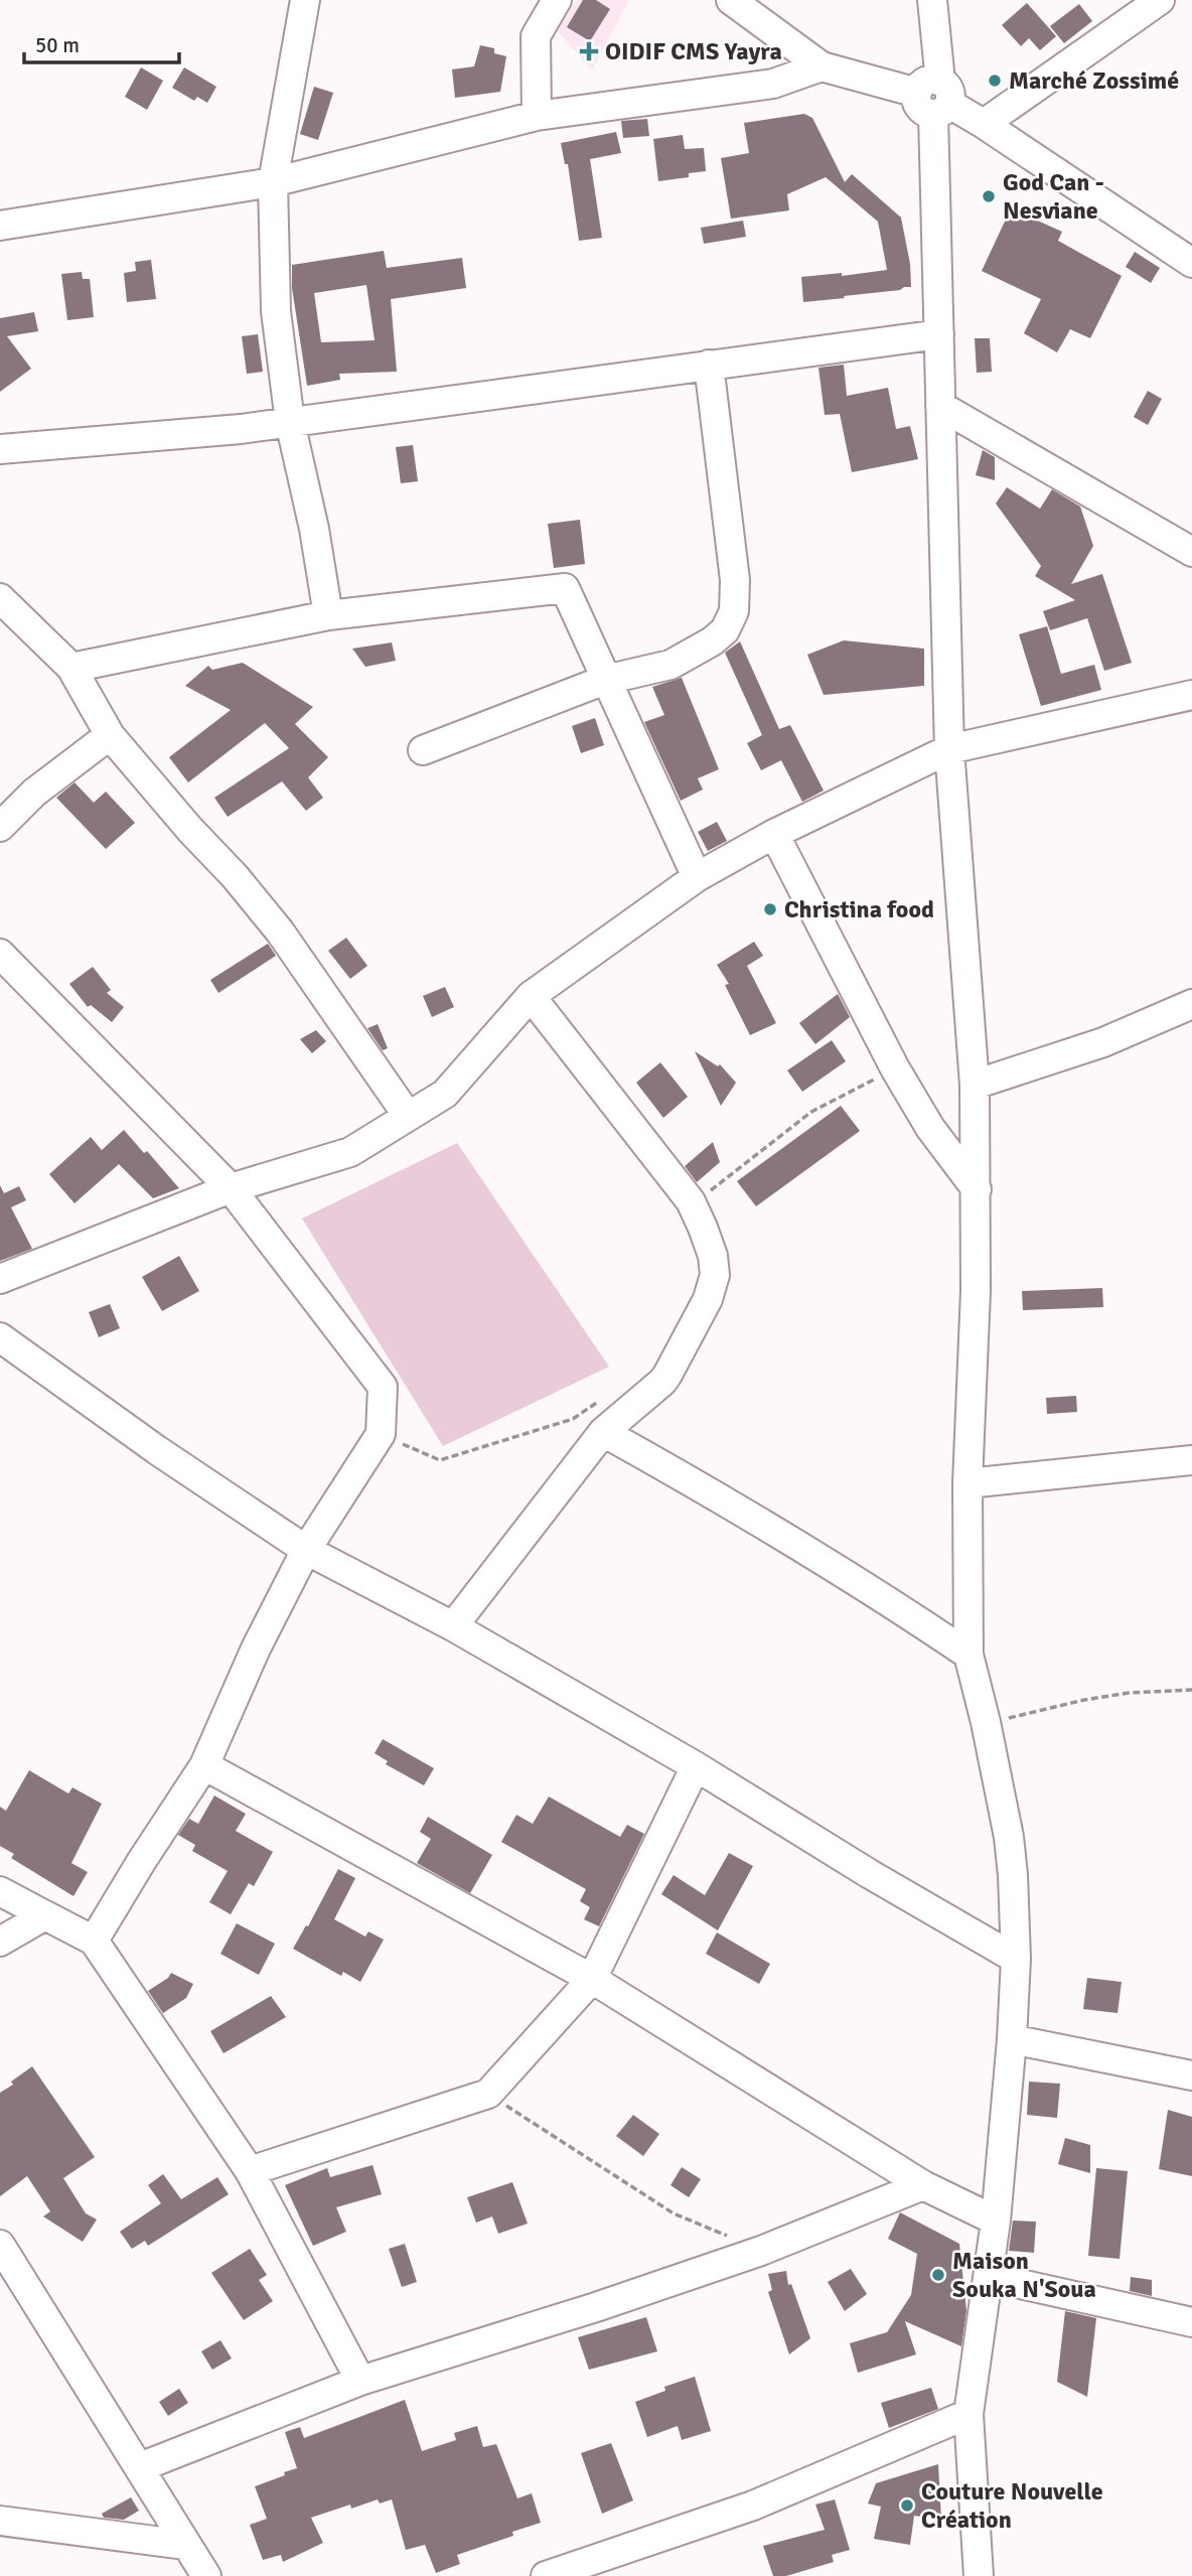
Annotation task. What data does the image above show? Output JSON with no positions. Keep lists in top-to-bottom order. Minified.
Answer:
{"places":{"health":["OIDIF CMS Yayra"],"other":["Marché Zossimé","God Can - Nesviane","Christina food","Maison Souka N'Soua","Couture Nouvelle Création"]},"scale_bar":"50 m"}
